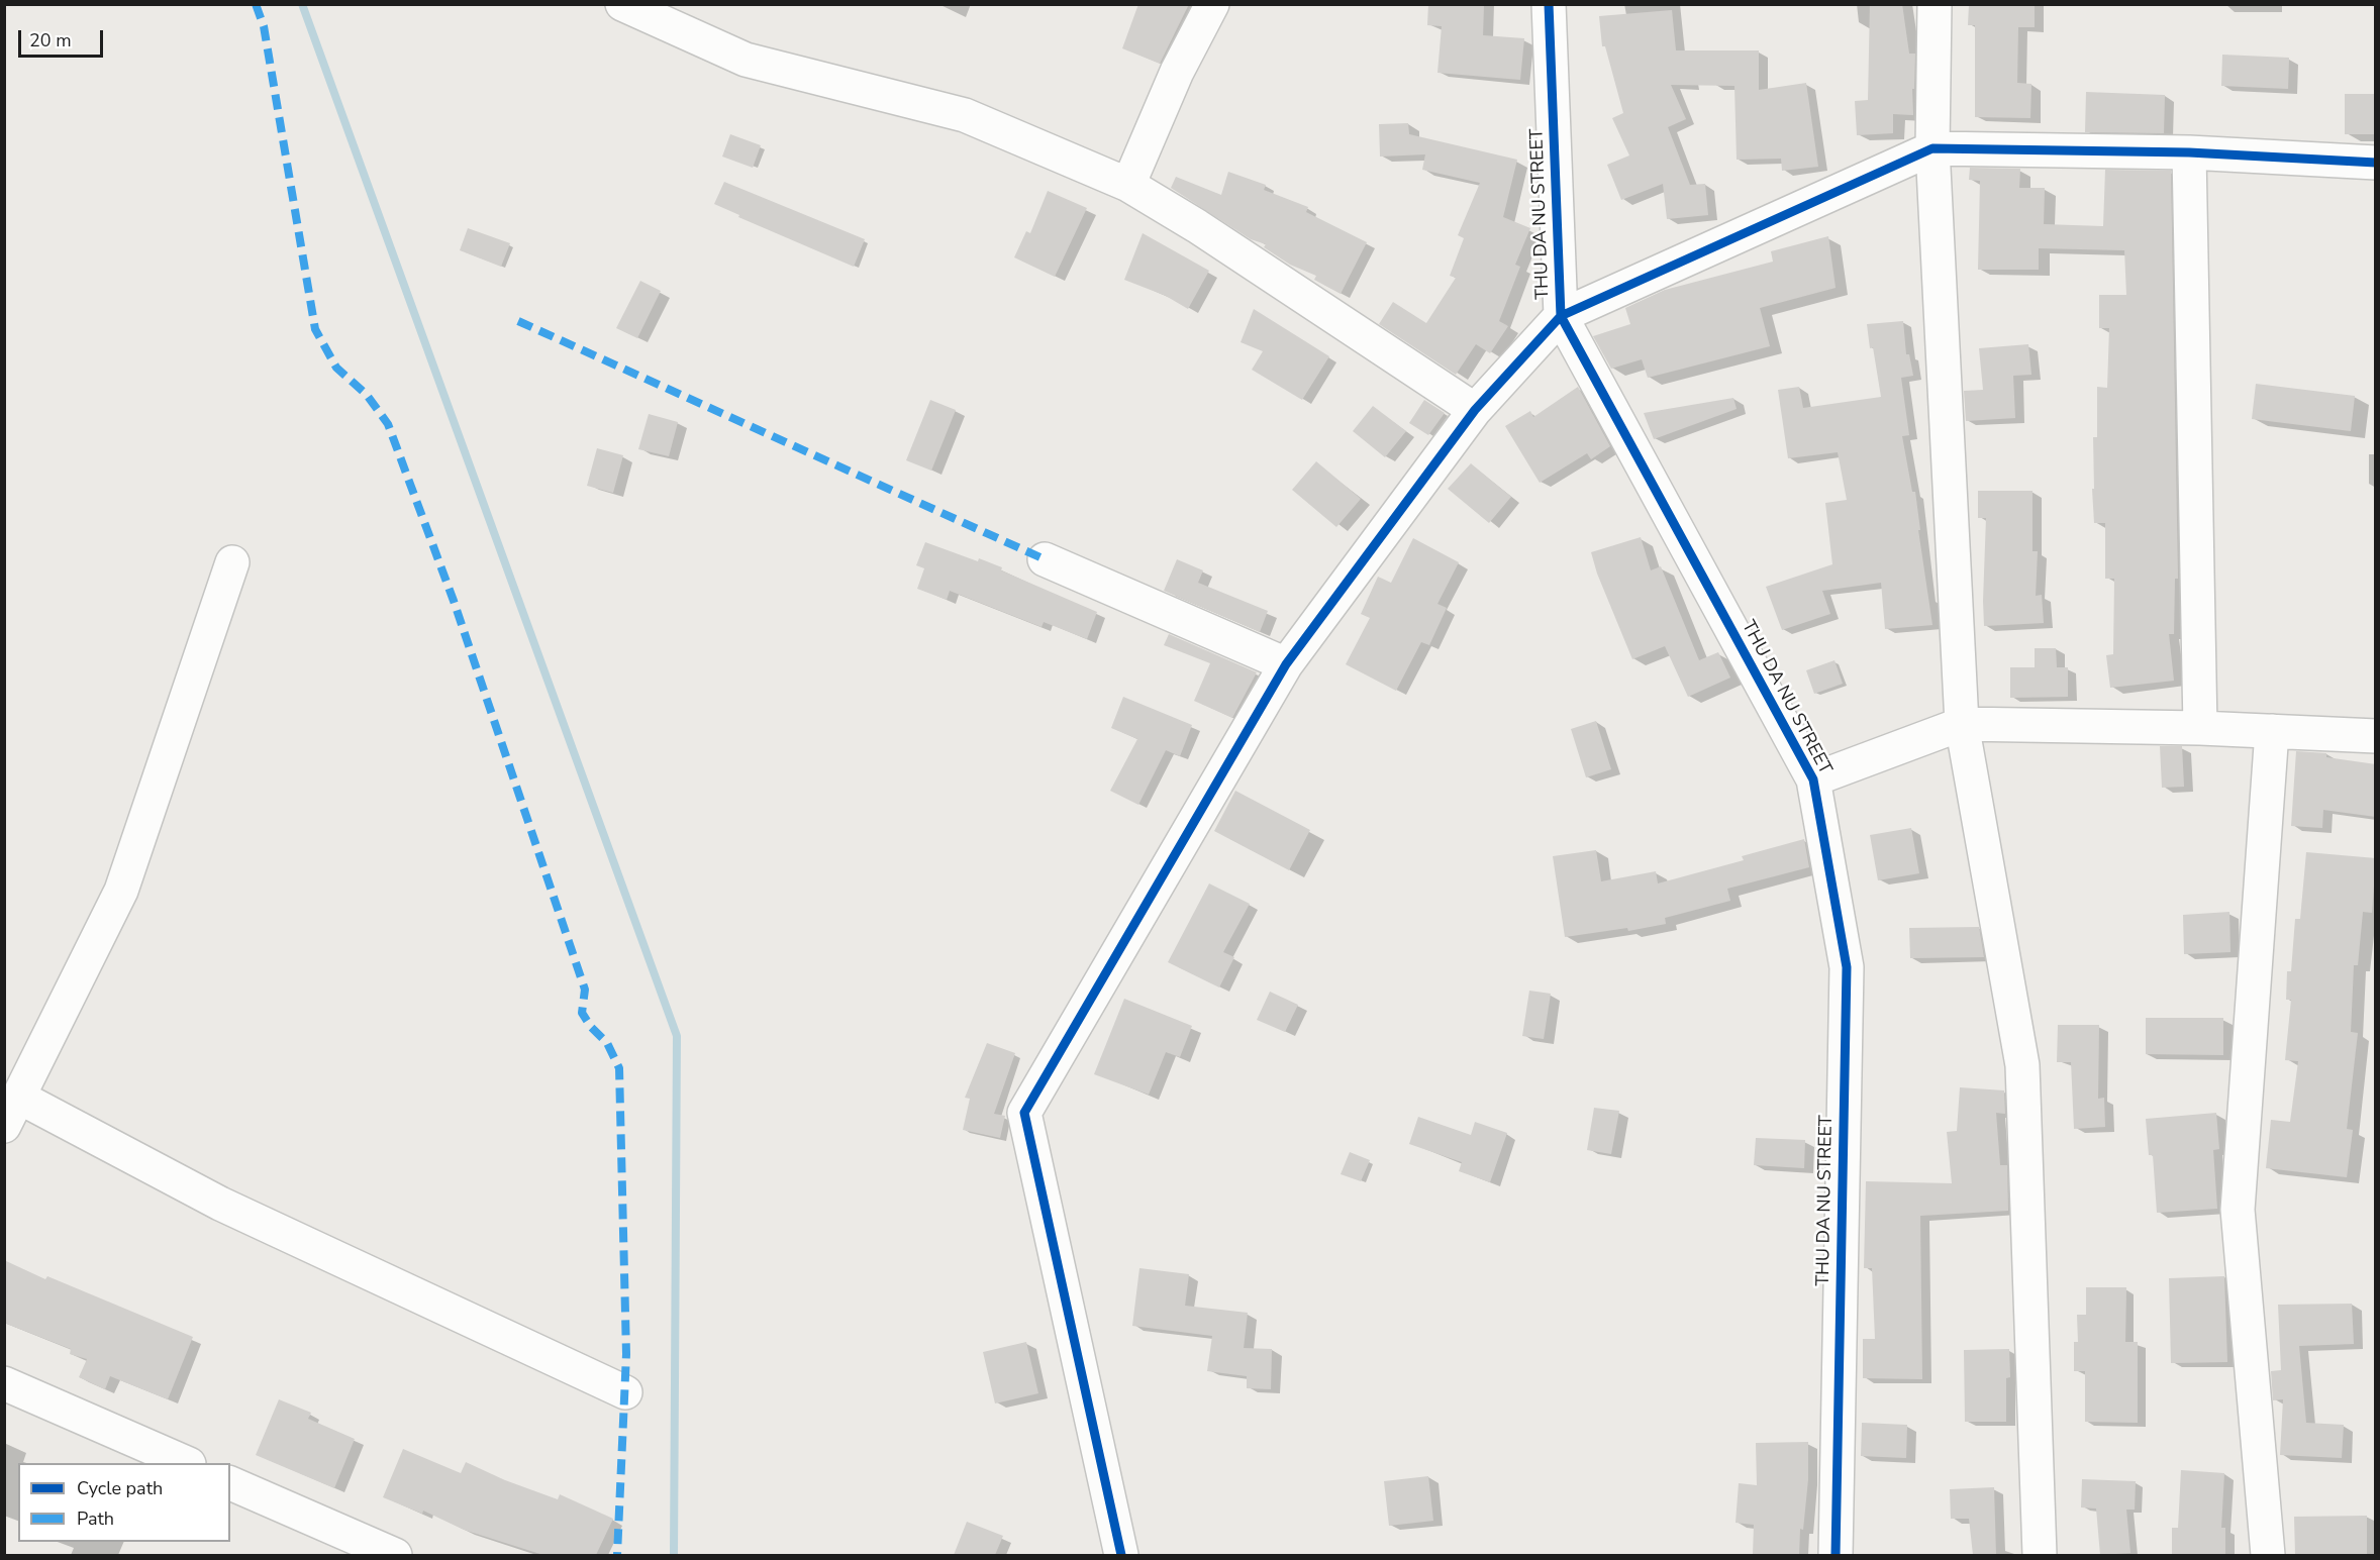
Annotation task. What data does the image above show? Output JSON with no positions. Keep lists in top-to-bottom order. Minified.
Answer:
{"streets":{"street":["THU DA NU STREET"]},"legend":["Cycle path","Path"],"scale_bar":"20 m"}
